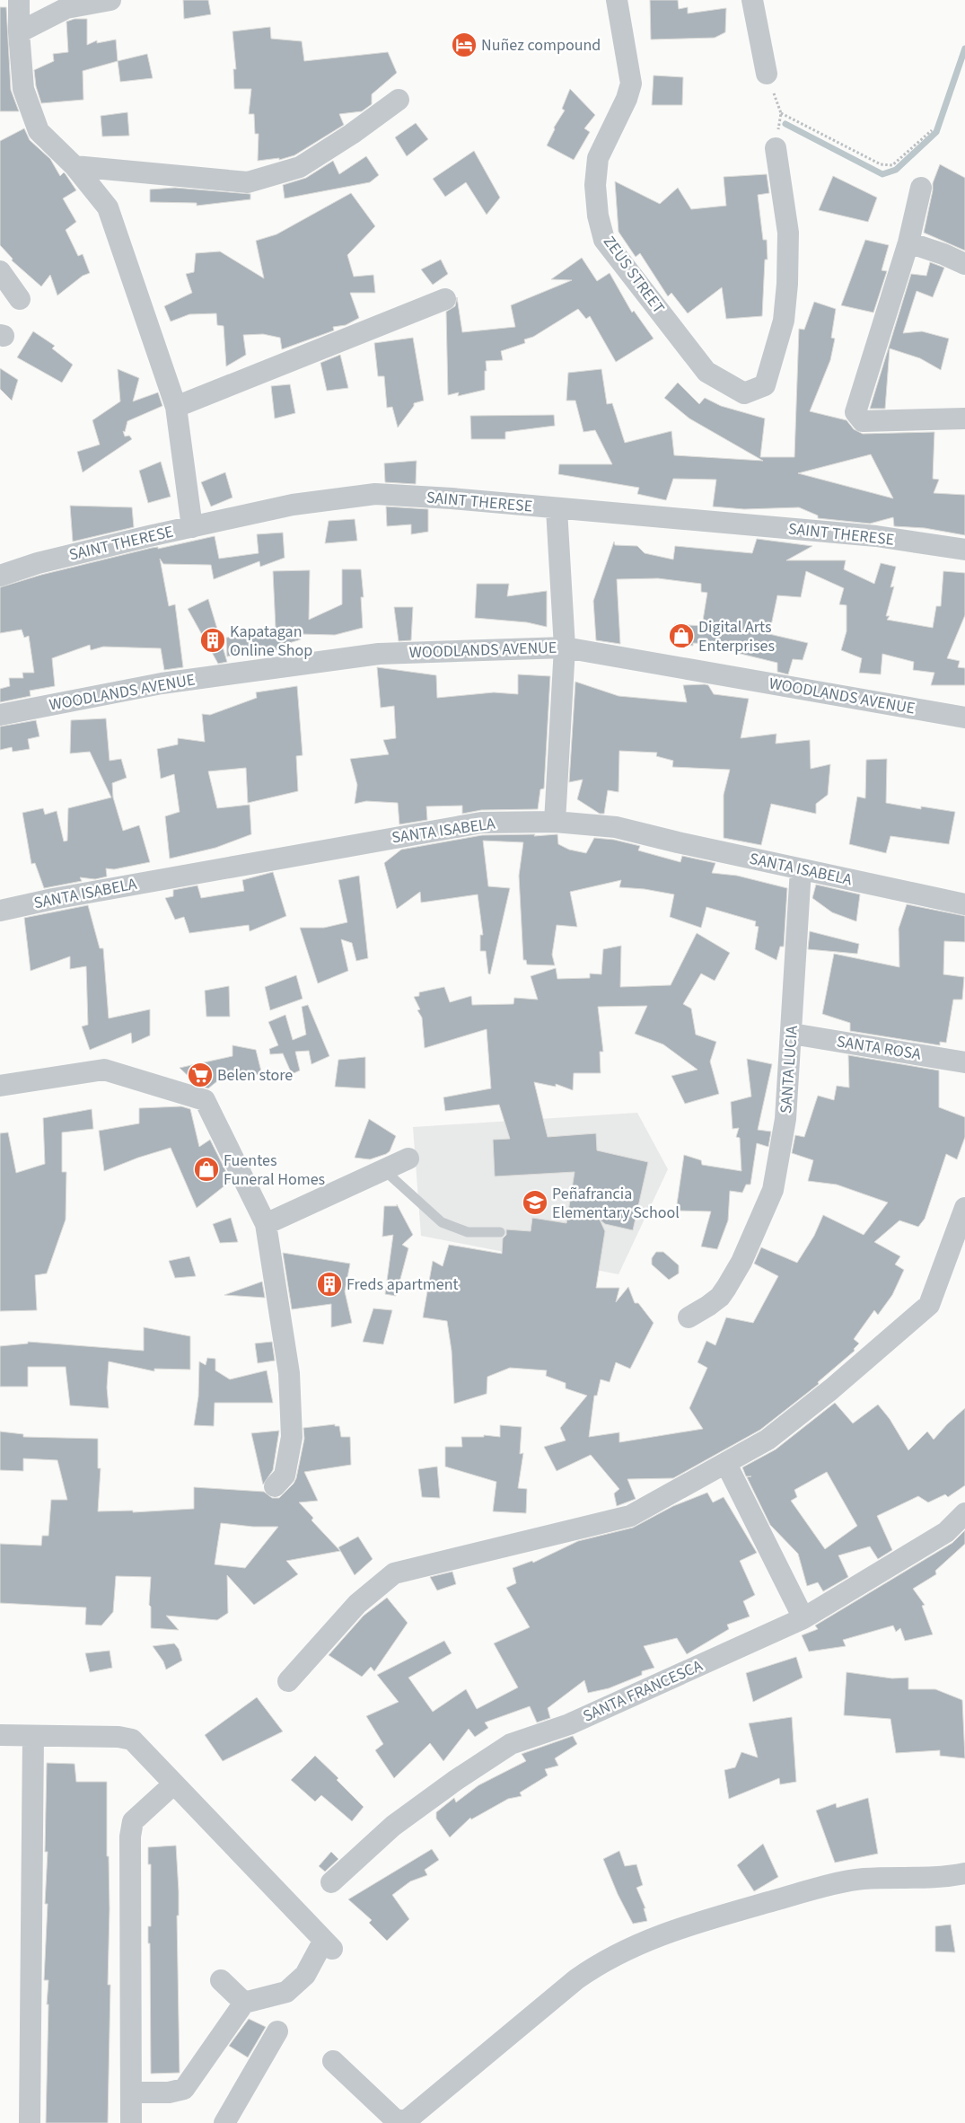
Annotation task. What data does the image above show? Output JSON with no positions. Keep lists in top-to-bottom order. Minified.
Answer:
{"streets":{"street":["ZEUS STREET","SAINT THERESE","WOODLANDS AVENUE","SANTA ISABELA","SANTA ROSA","SANTA LUCIA","SANTA FRANCESCA"]},"crossings":[["SANTA ISABELA","SANTA LUCIA"],["SANTA ROSA","SANTA LUCIA"]],"places":{"hotel":["Nuñez compound"],"shop":["Digital Arts Enterprises","Fuentes Funeral Homes"],"building":["Kapatagan Online Shop","Freds apartment"],"supermarket":["Belen store"],"school or university":["Peñafrancia Elementary School"]}}
